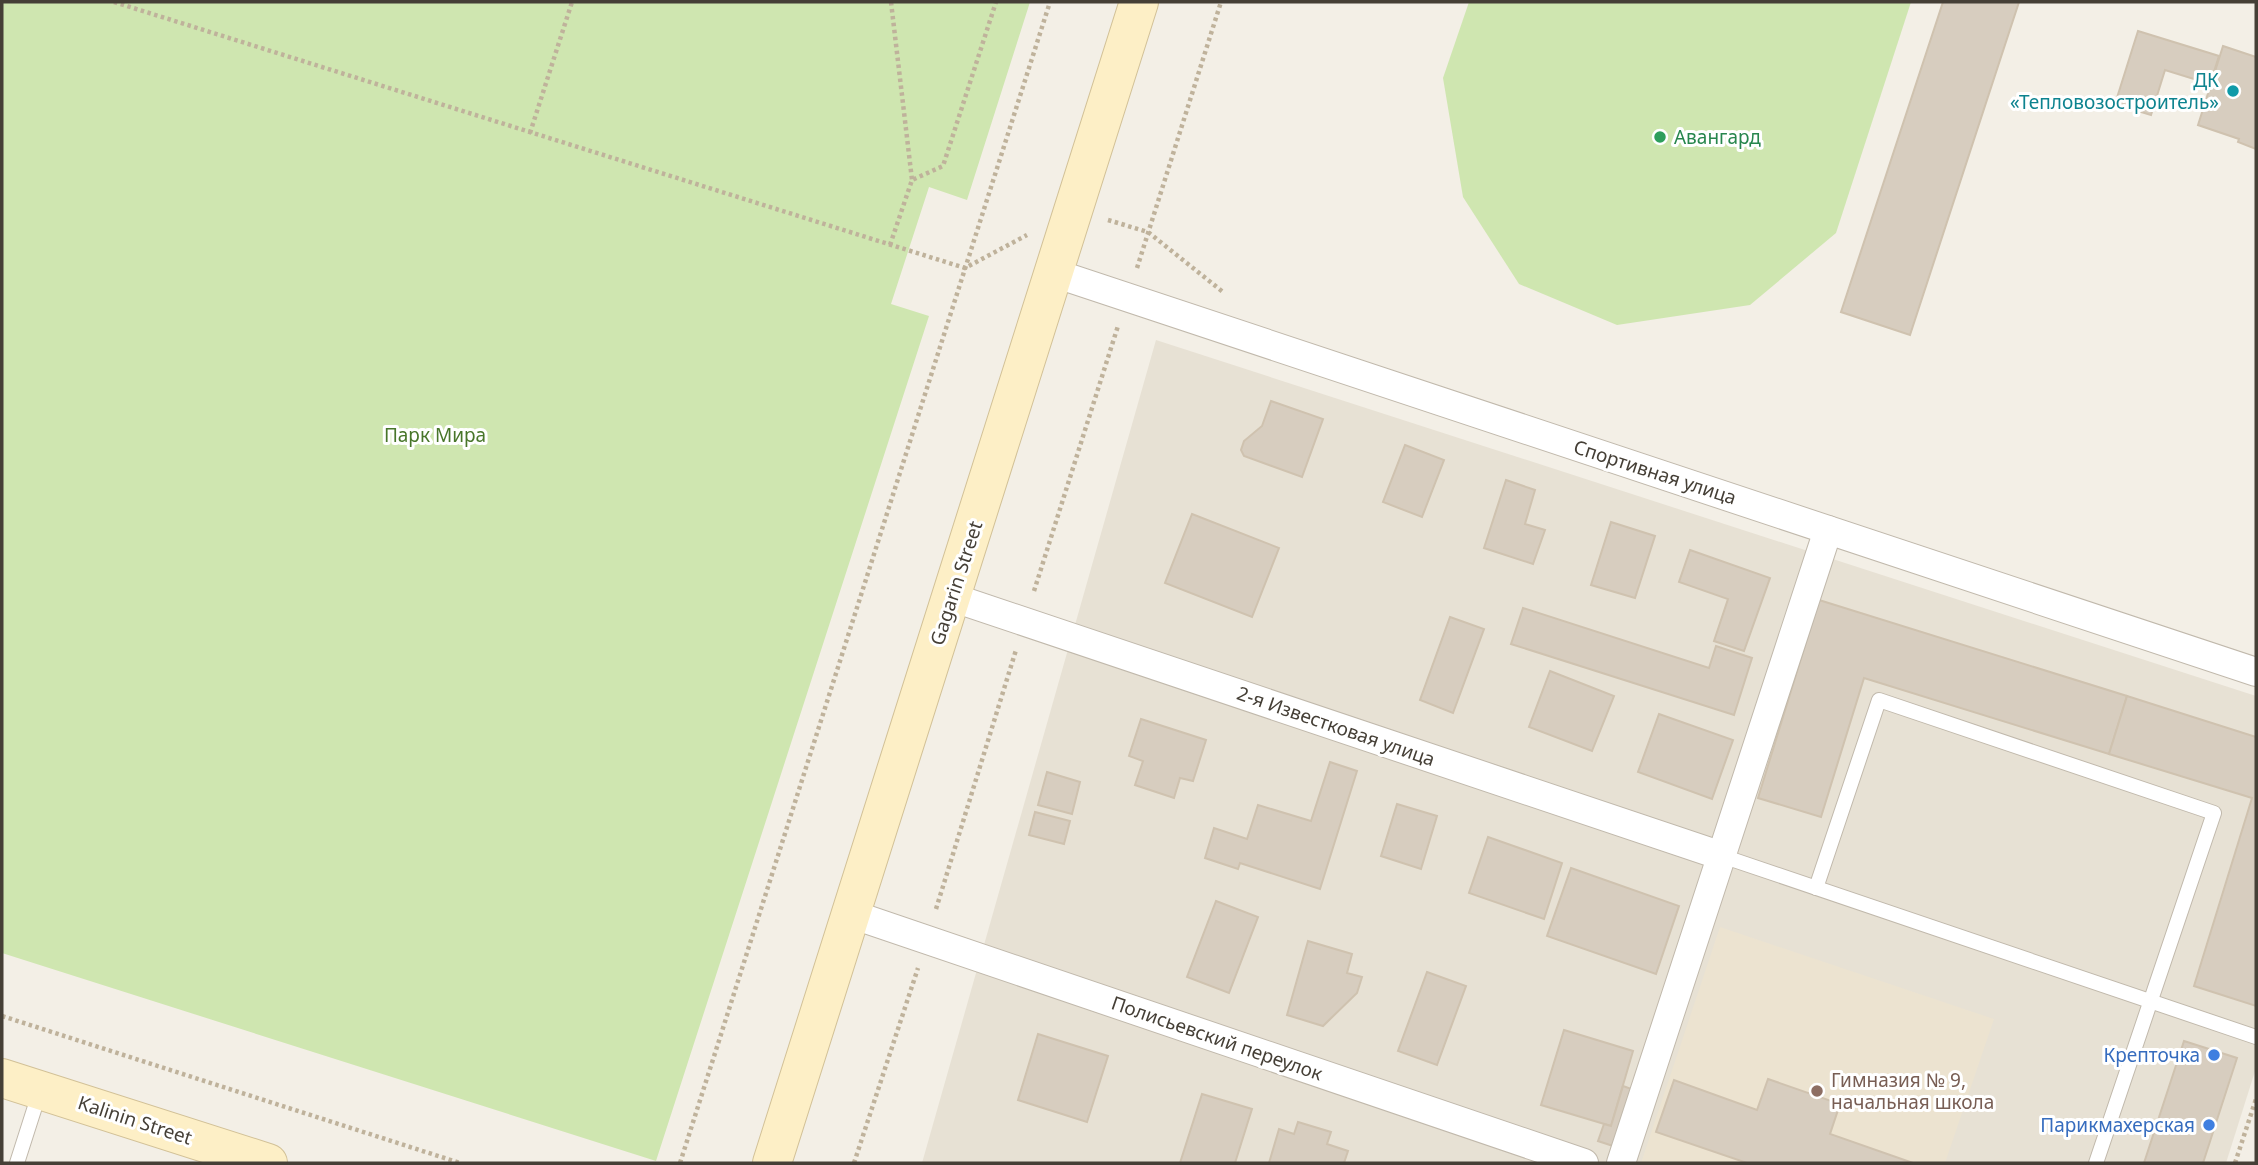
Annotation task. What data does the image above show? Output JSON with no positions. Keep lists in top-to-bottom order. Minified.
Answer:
{"streets":{"street":["Спортивная улица","Gagarin Street","2-я Известковая улица","Полисьевский переулок","Kalinin Street"]},"crossings":[["Спортивная улица","Gagarin Street"],["Gagarin Street","2-я Известковая улица"],["Gagarin Street","Полисьевский переулок"]],"parks":["Парк Мира"],"places":["ДК «Тепловозостроитель»","Авангард","Крепточка","Гимназия № 9, начальная школа","Парикмахерская"]}
